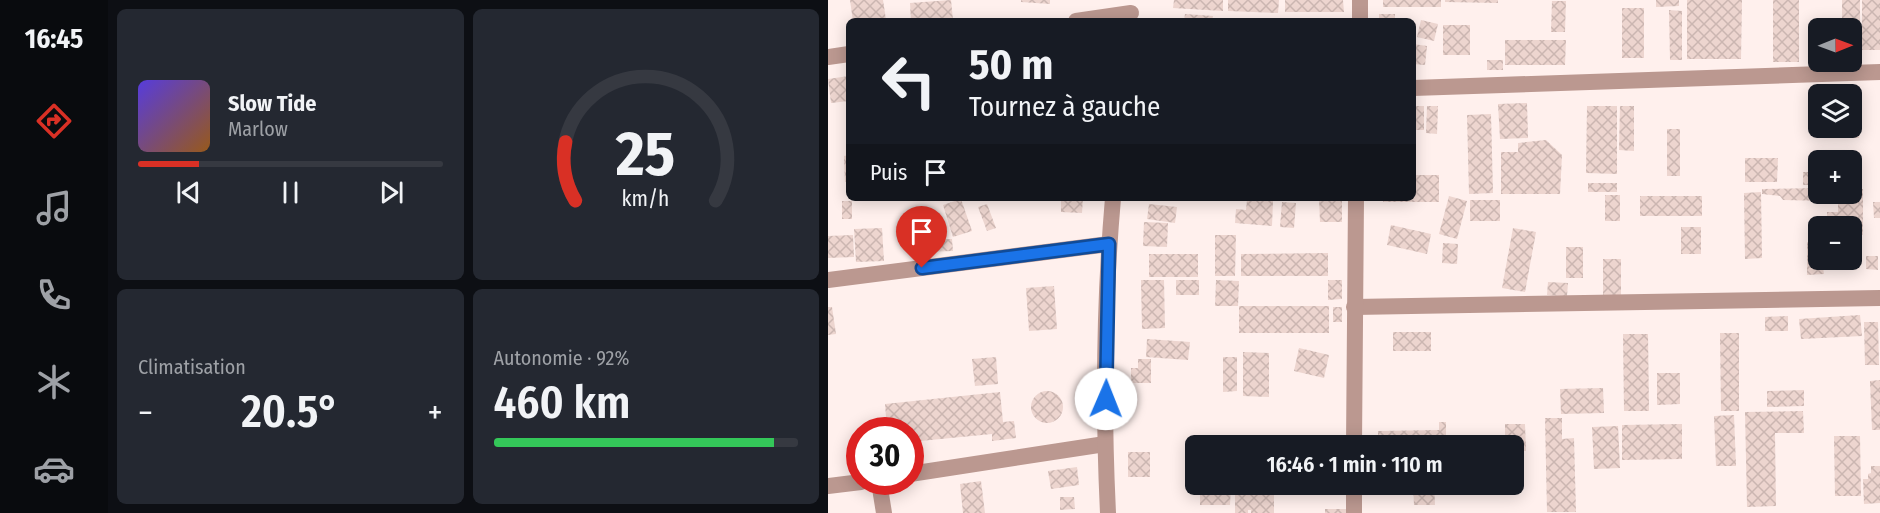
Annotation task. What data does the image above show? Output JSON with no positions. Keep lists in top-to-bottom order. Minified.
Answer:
{"north":"right","page":{"tabs":"16:45","map_buttons":["+","−"],"turn":["50 m","Tournez à gauche"],"song":["Slow Tide","Marlow"],"then":"Puis","tile":["Climatisation",["Autonomie · 92%","460 km"]],"heat":["−","20.5°","+"],"limit":"30","trip":"16:46 · 1 min · 110 m","gauge":["25","km/h"]}}
